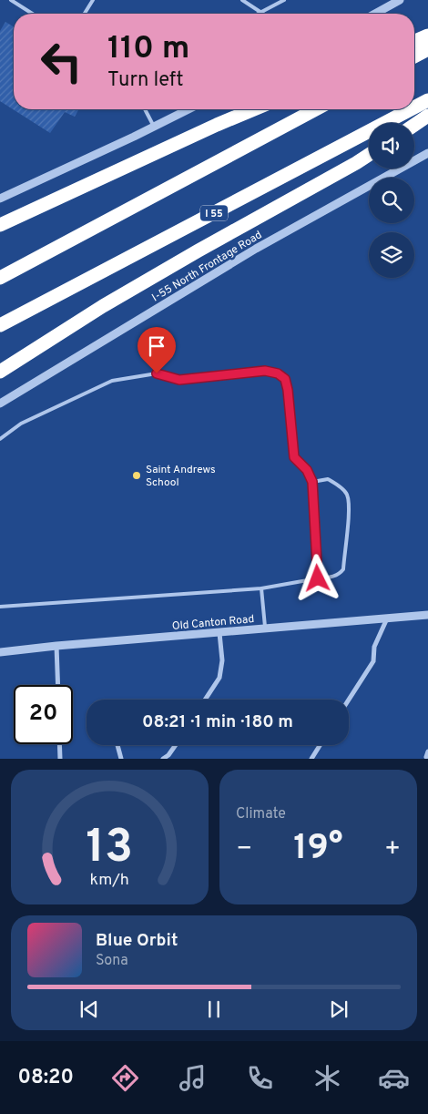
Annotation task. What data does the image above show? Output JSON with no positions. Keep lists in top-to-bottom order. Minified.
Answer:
{"streets":{"highway":["I 55"],"street":["I-55 North Frontage Road","Old Canton Road"]},"places":["Saint Andrews School"],"page":{"turn":["110 m","Turn left"],"limit":"20","trip":"08:21 · 1 min · 180 m","tile":"Climate","heat":["−","19°","+"],"song":["Blue Orbit","Sona"],"tabs":"08:20","gauge":["13","km/h"]}}
